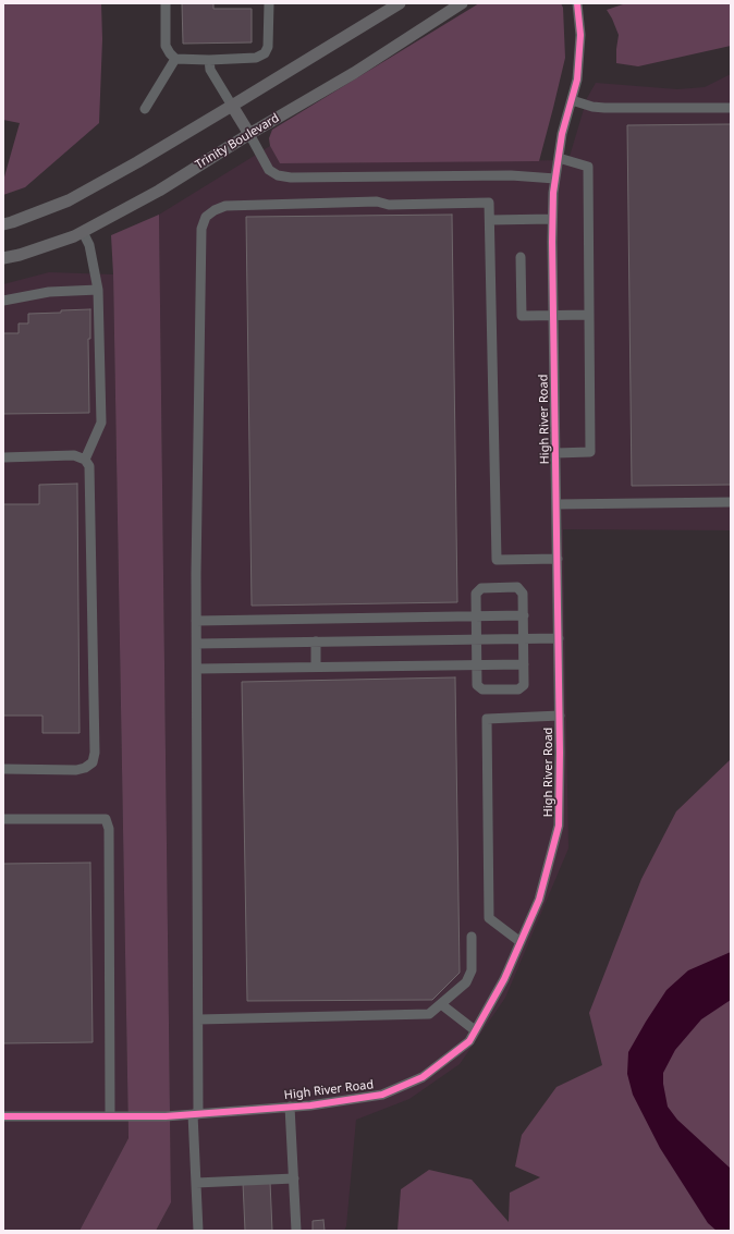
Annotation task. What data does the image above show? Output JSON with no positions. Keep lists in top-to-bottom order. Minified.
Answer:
{"streets":{"main road":["Trinity Boulevard"],"street":["High River Road"]}}
